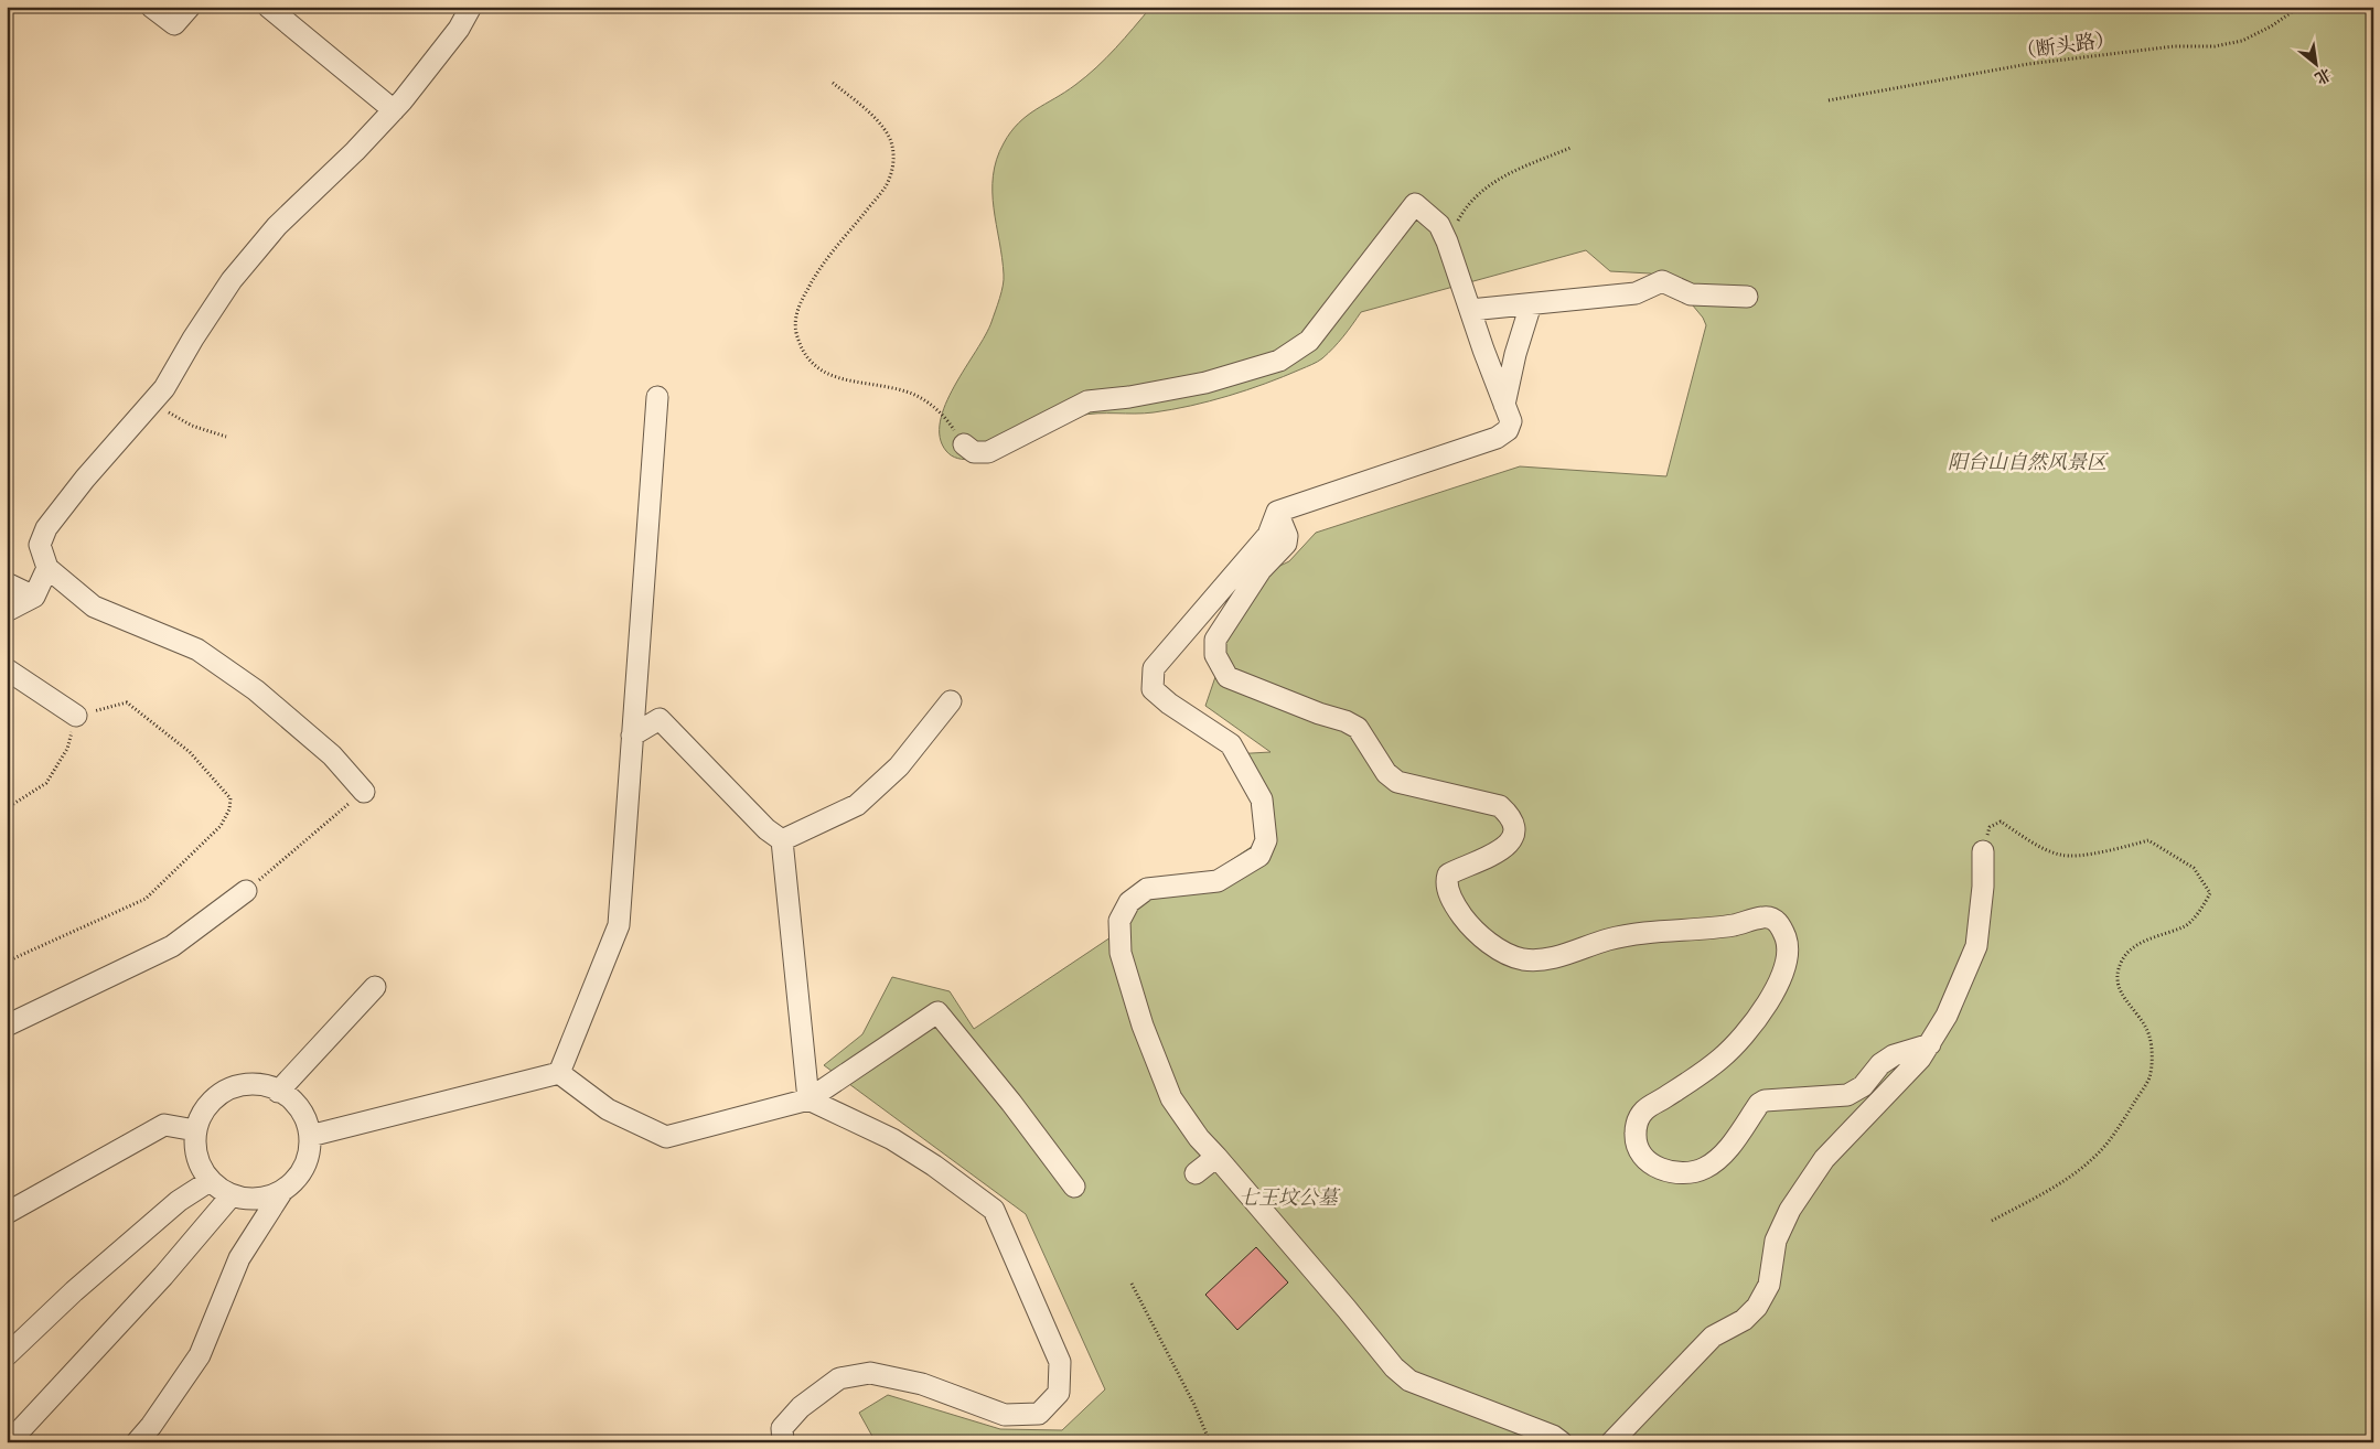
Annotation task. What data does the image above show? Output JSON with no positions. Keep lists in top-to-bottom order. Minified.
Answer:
{"streets":{"path":["（断头路）"]},"parks":["阳台山自然风景区","七王坟公墓"],"north":"bottom right"}
